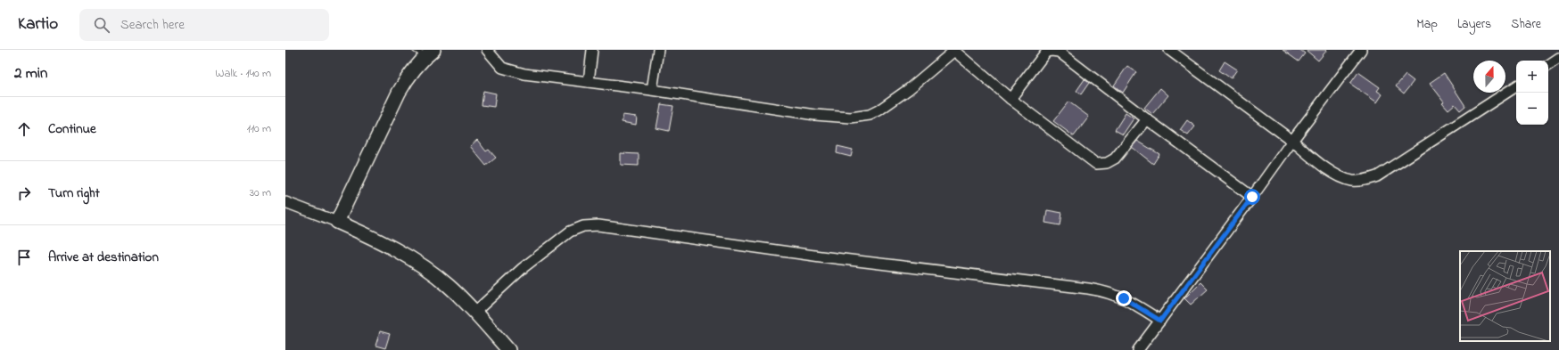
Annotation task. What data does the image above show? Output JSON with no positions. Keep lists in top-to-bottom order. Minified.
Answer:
{"north":"top","page":{"header":"Kartio","search":"Search here","nav":["Map","Layers","Share"],"heading":["2 min","Walk · 140 m"],"map_buttons":["+","−"],"list":[["Continue","110 m"],["Turn right","30 m"],"Arrive at destination"]}}
